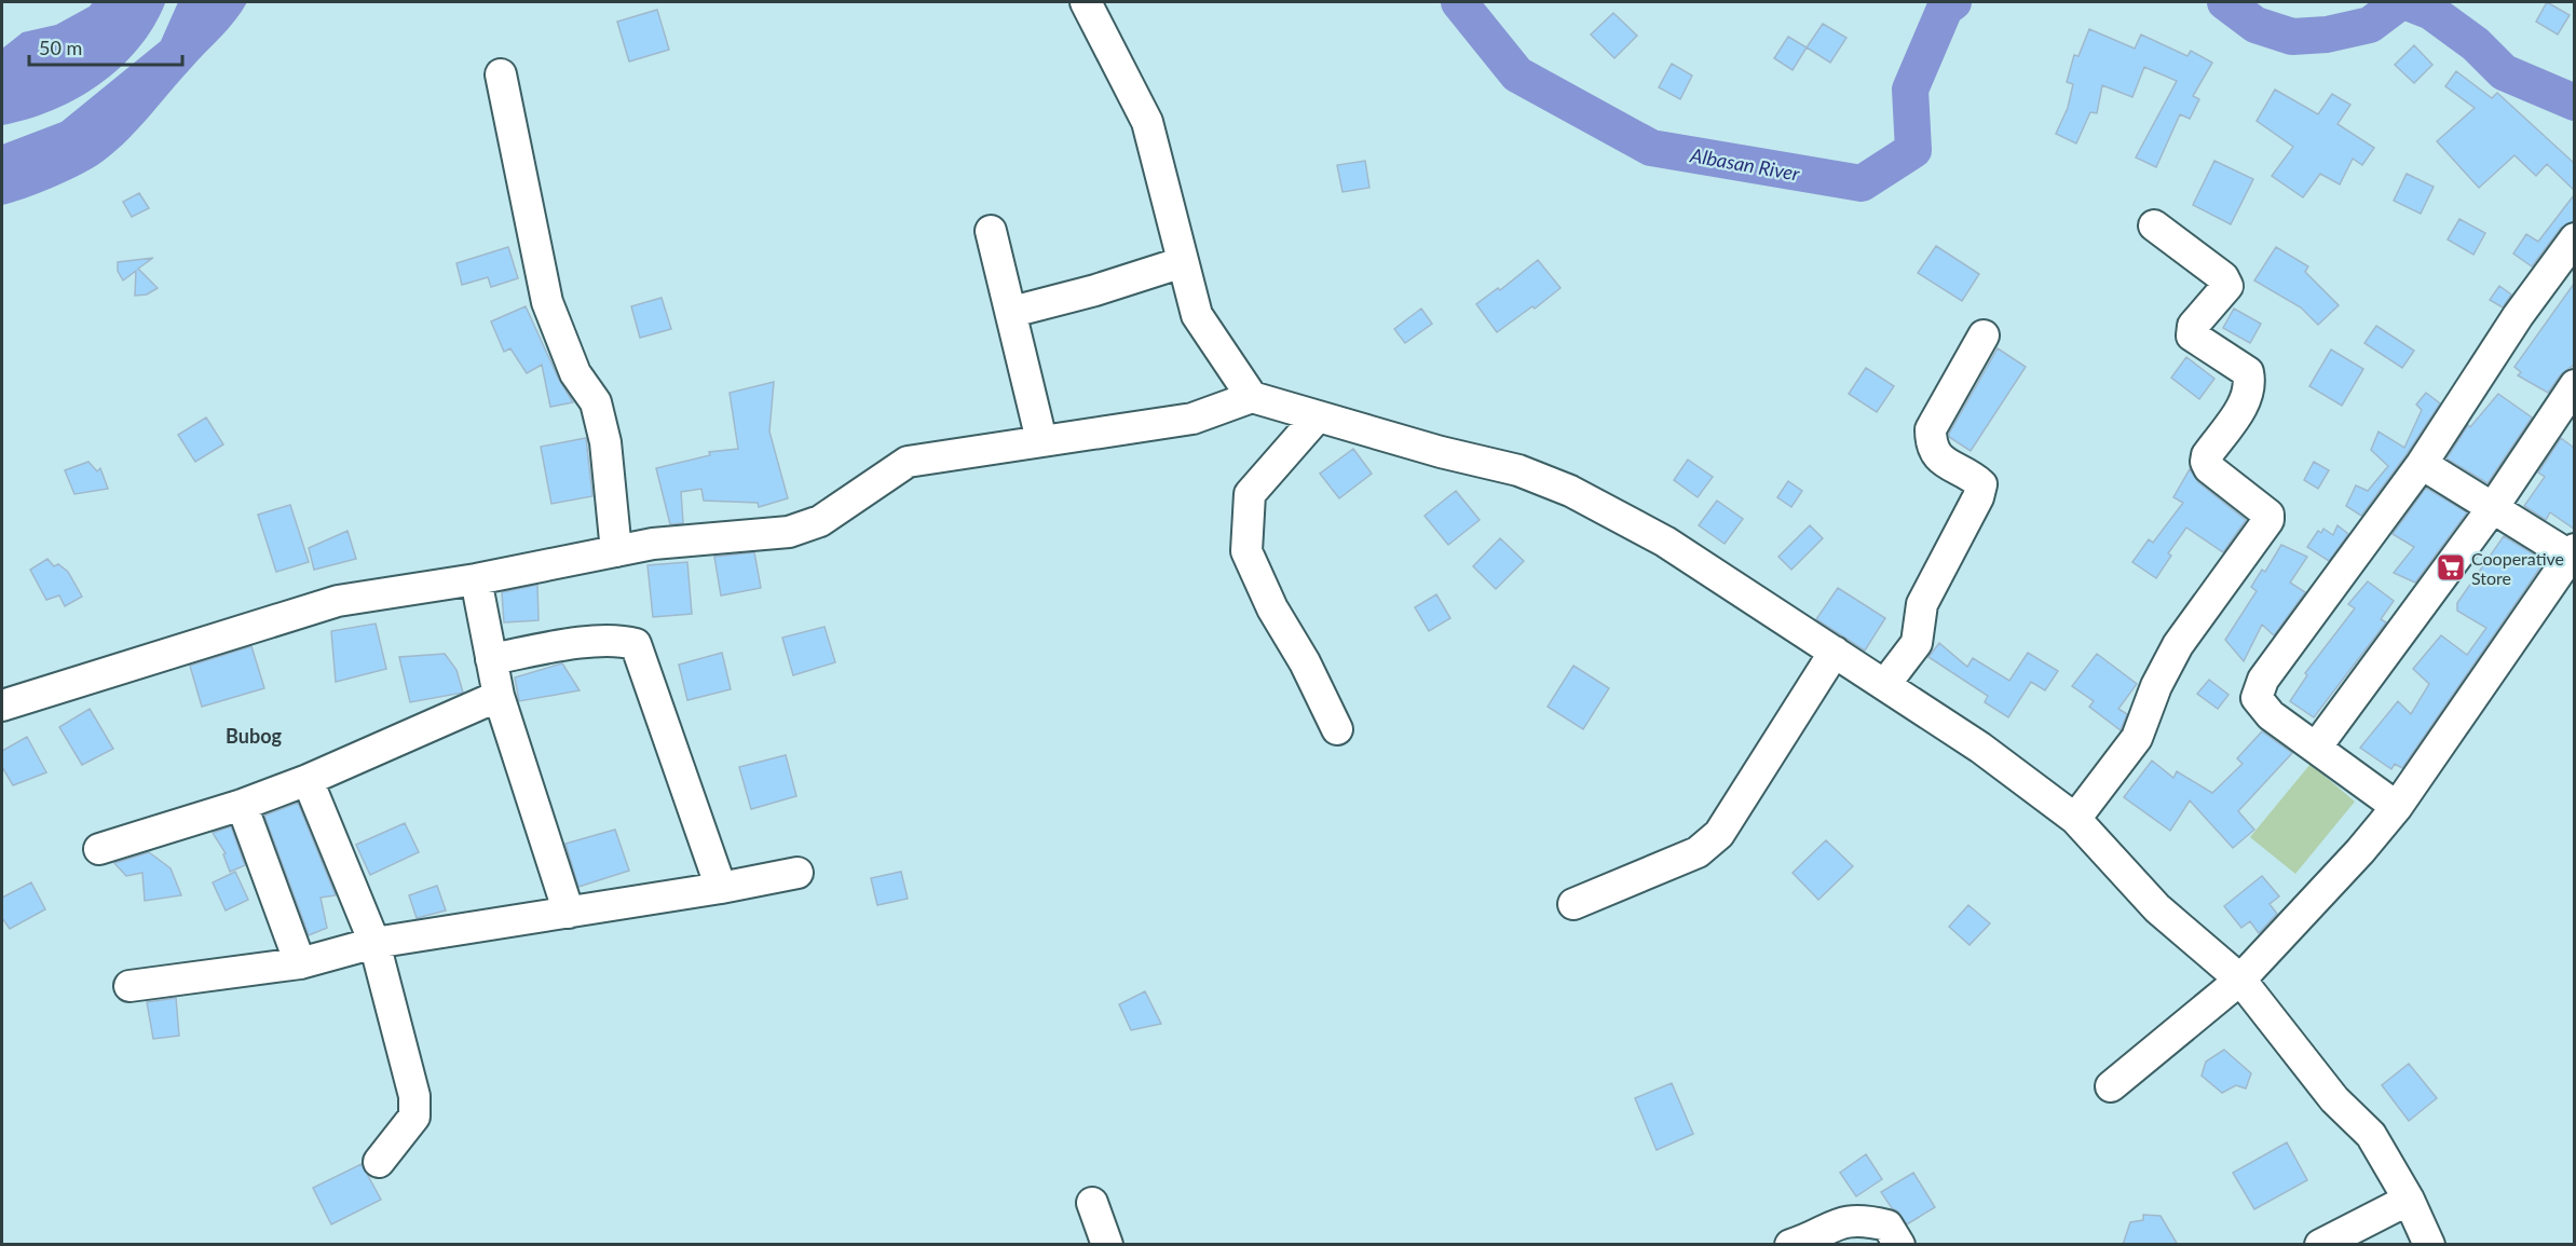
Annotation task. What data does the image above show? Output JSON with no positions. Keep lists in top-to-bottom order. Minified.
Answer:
{"districts":["Bubog"],"water":["Albasan River"],"places":{"supermarket":["Cooperative Store"]},"scale_bar":"50 m"}
